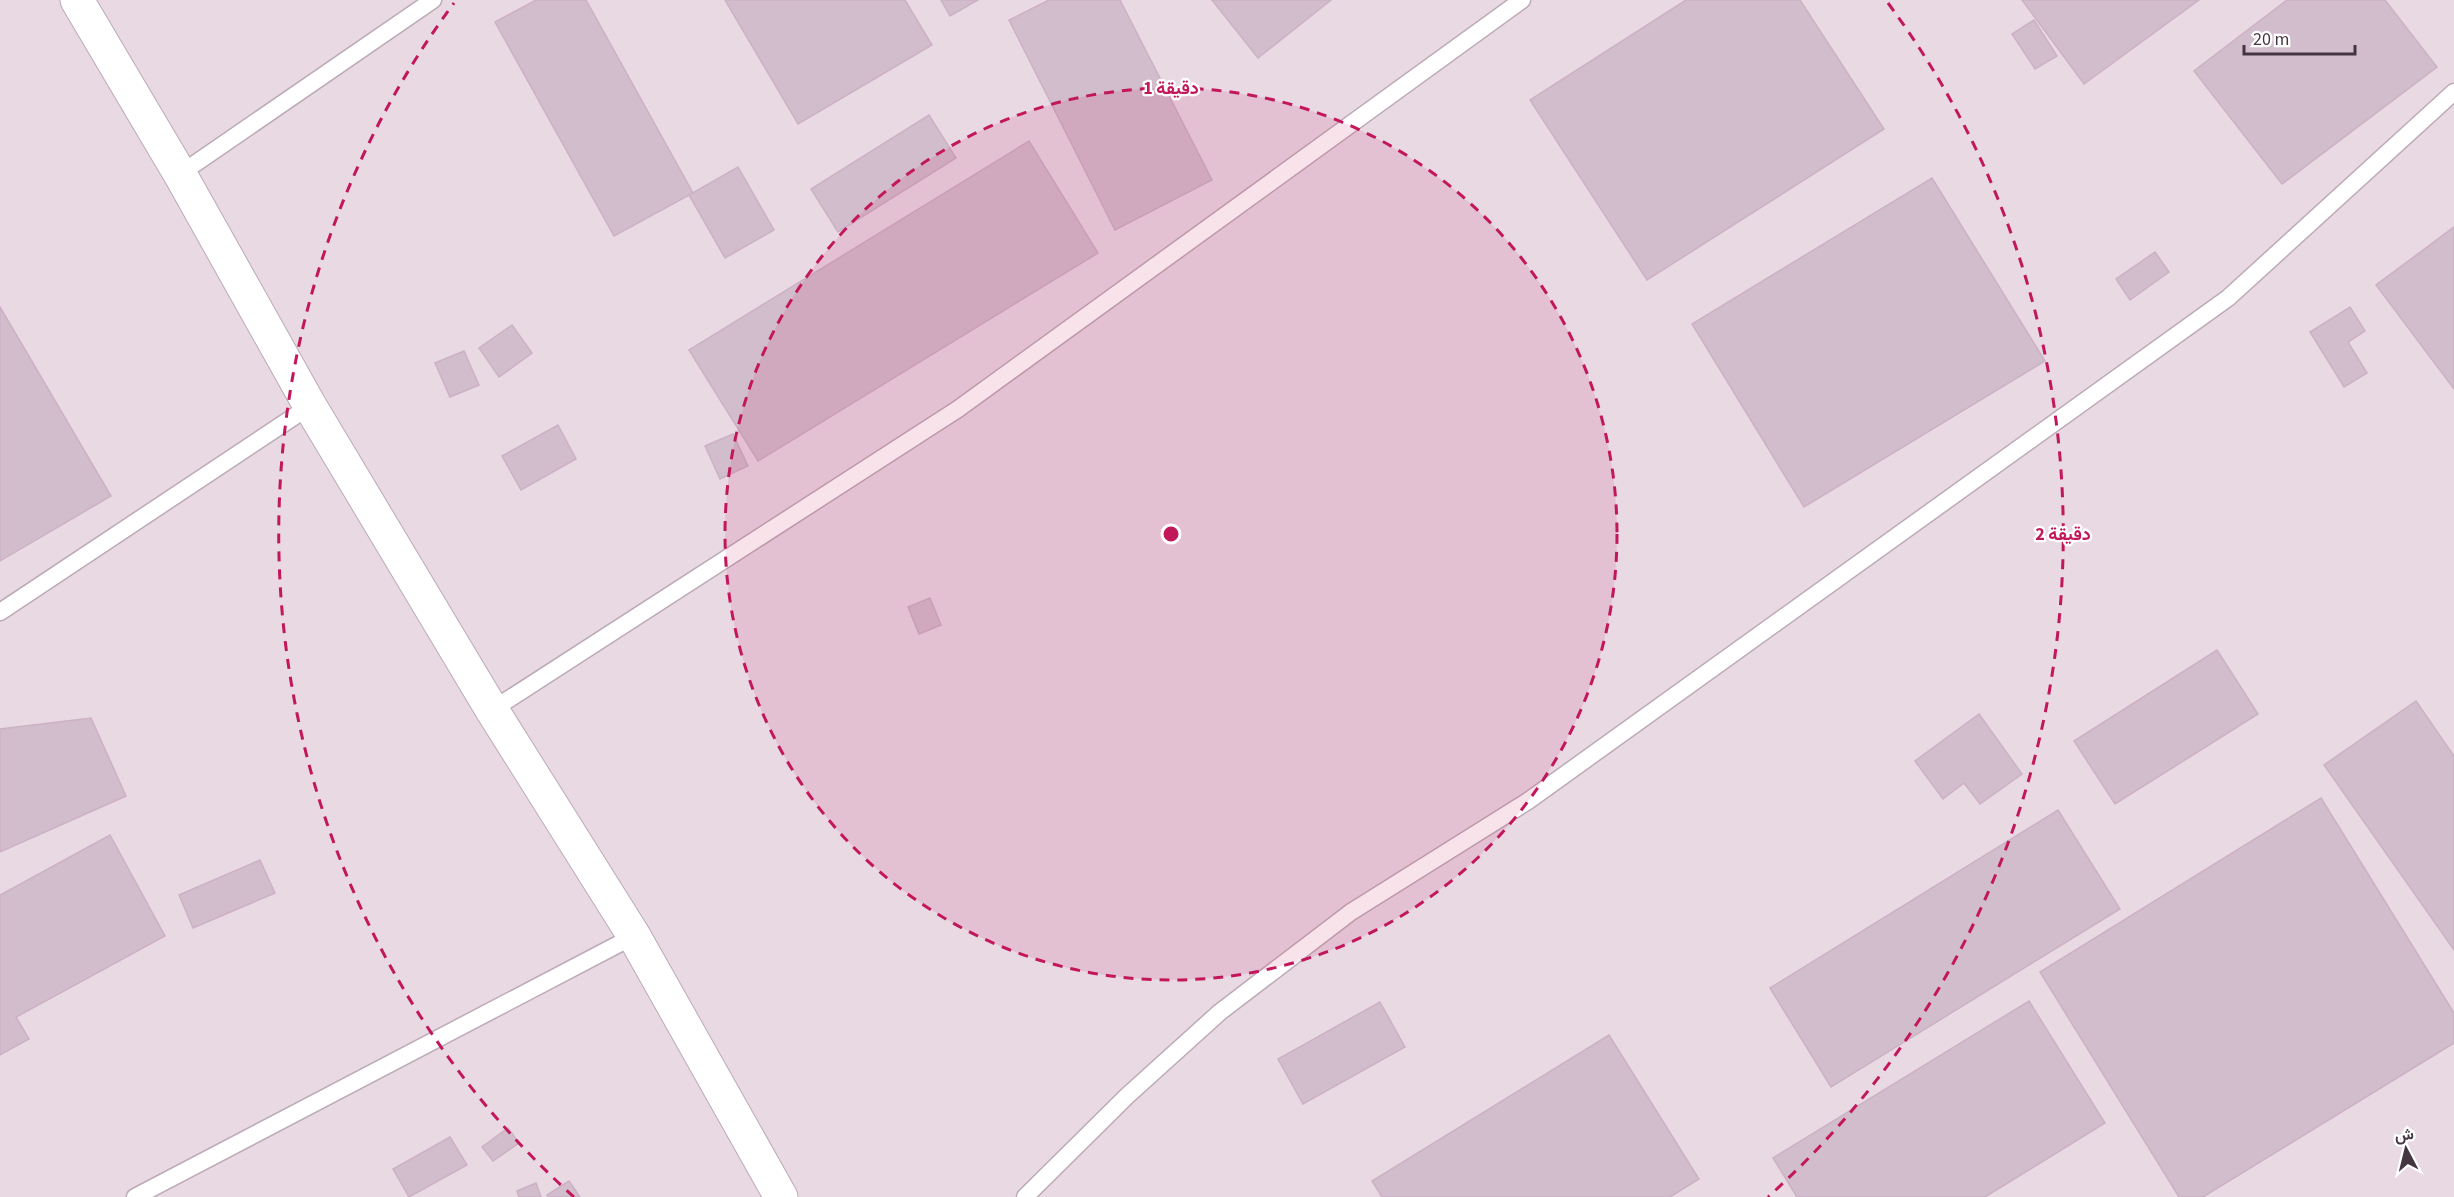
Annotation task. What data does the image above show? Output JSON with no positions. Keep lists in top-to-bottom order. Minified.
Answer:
{"scale_bar":"20 m","north":"top","rings":["1 دقيقة","2 دقيقة"]}
